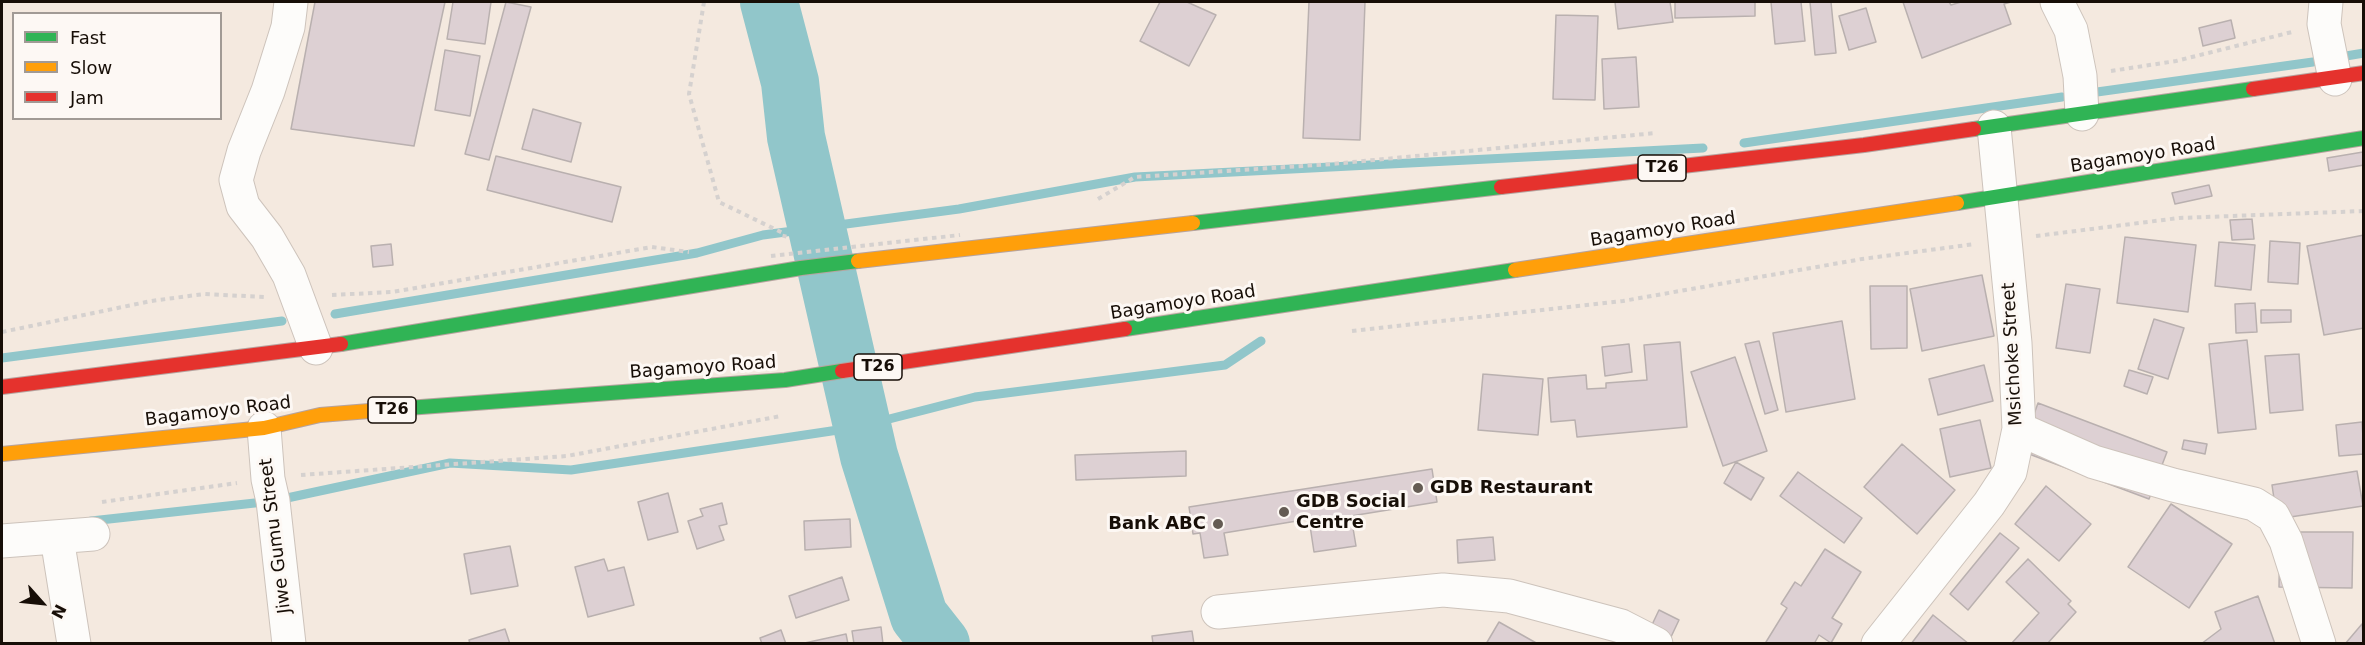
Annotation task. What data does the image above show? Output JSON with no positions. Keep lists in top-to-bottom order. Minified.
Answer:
{"streets":{"highway":["Bagamoyo Road","T26"],"street":["Msichoke Street","Jiwe Gumu Street"]},"crossings":[["Bagamoyo Road","Msichoke Street"],["Bagamoyo Road","Jiwe Gumu Street"],["T26","Msichoke Street"]],"places":["GDB Restaurant","GDB Social Centre","Bank ABC"],"legend":["Fast","Slow","Jam"],"north":"bottom right"}
